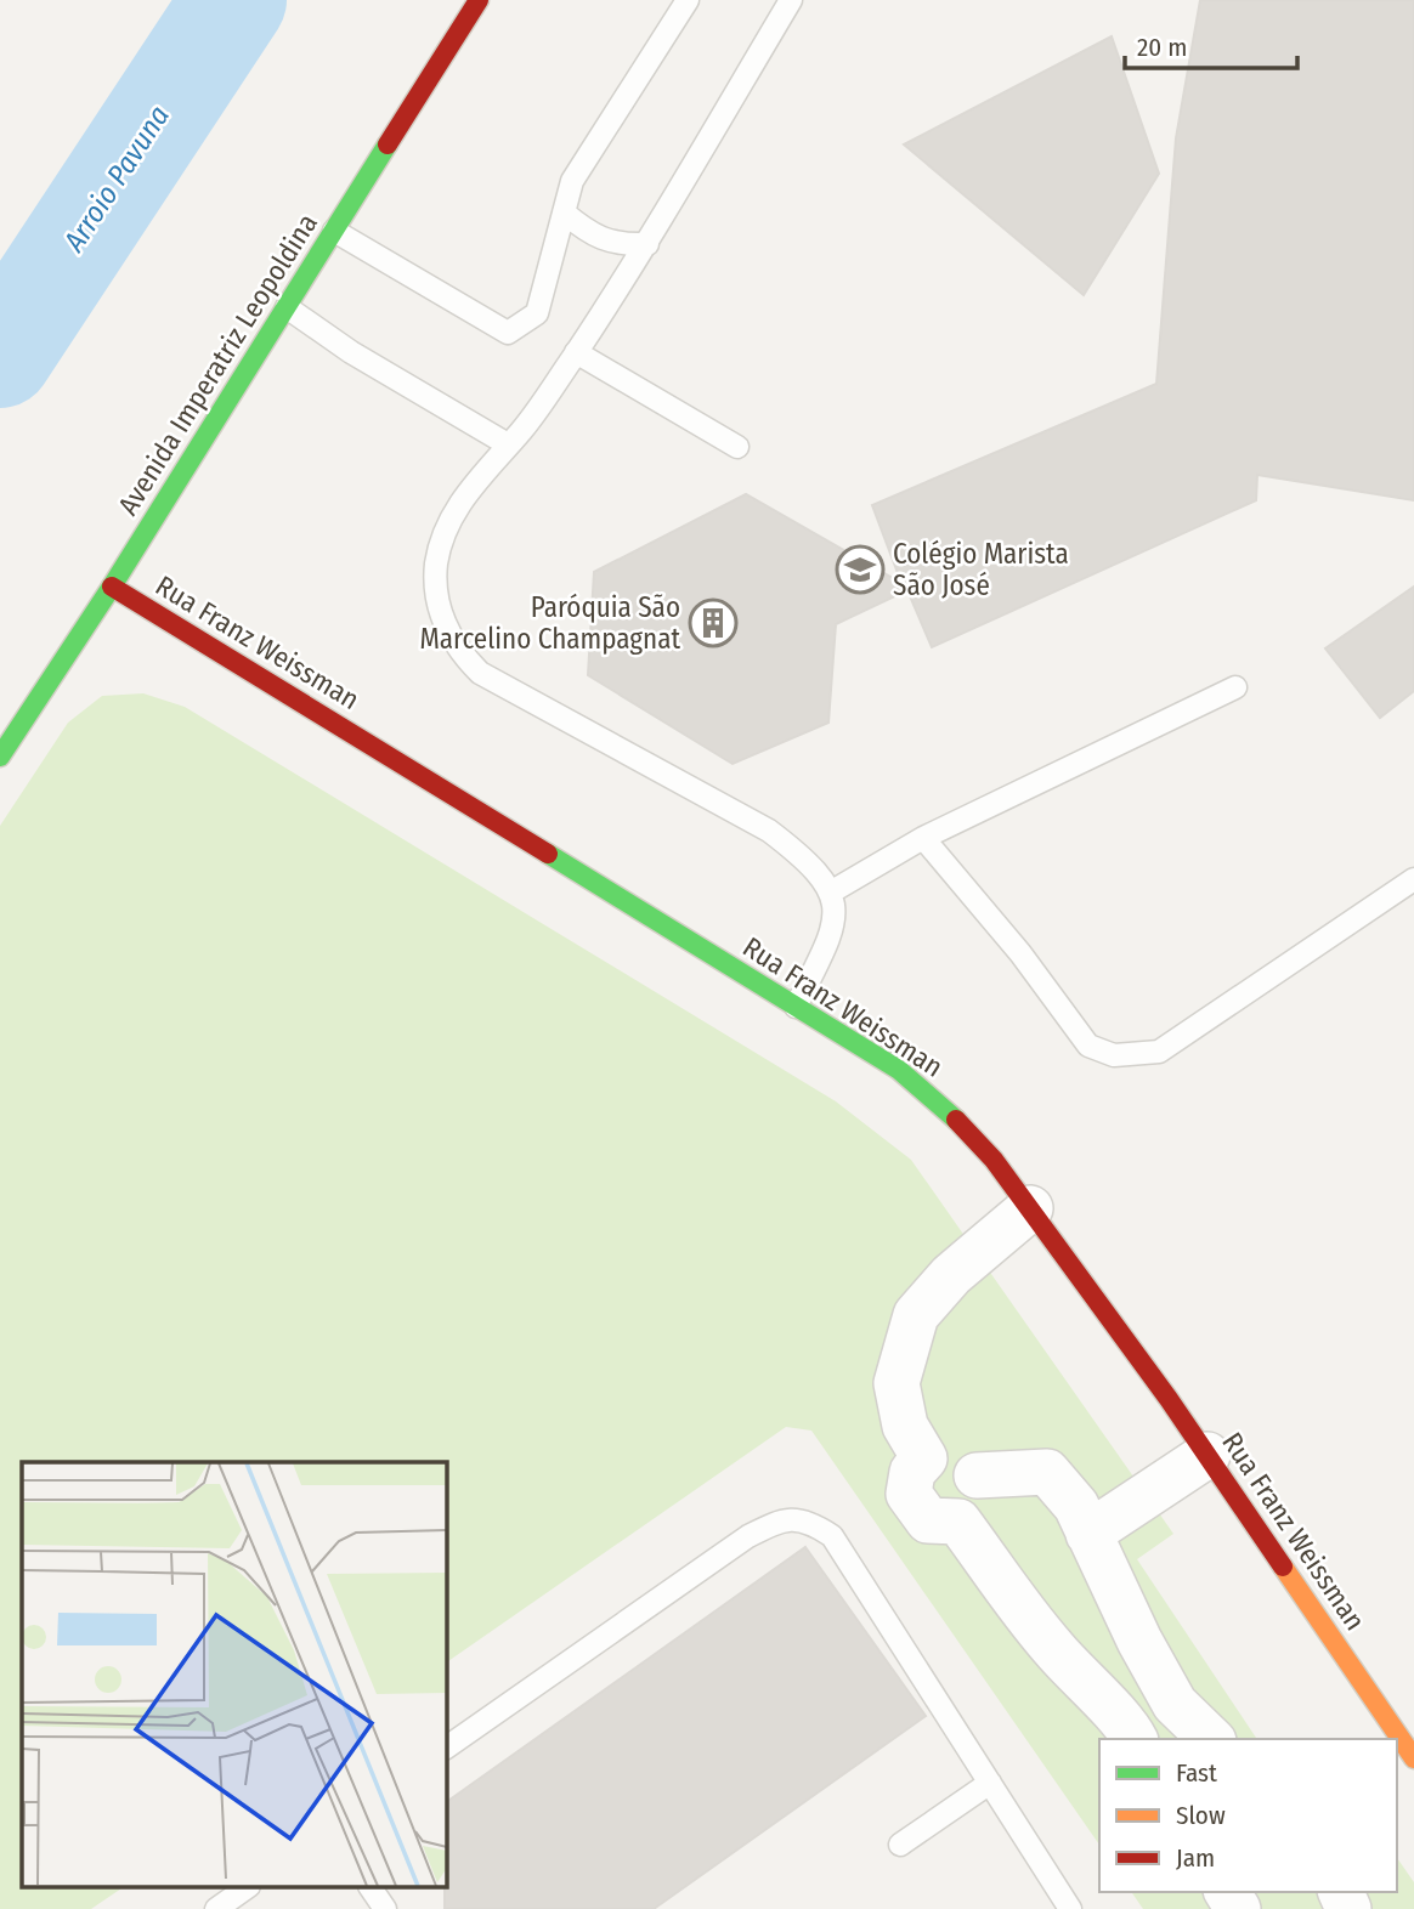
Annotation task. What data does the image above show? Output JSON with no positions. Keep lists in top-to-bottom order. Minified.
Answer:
{"streets":{"street":["Avenida Imperatriz Leopoldina","Rua Franz Weissman"]},"crossings":[["Avenida Imperatriz Leopoldina","Rua Franz Weissman"]],"water":["Arroio Pavuna"],"places":{"school or university":["Colégio Marista São José"],"building":["Paróquia São Marcelino Champagnat"]},"legend":["Fast","Slow","Jam"],"scale_bar":"20 m"}
